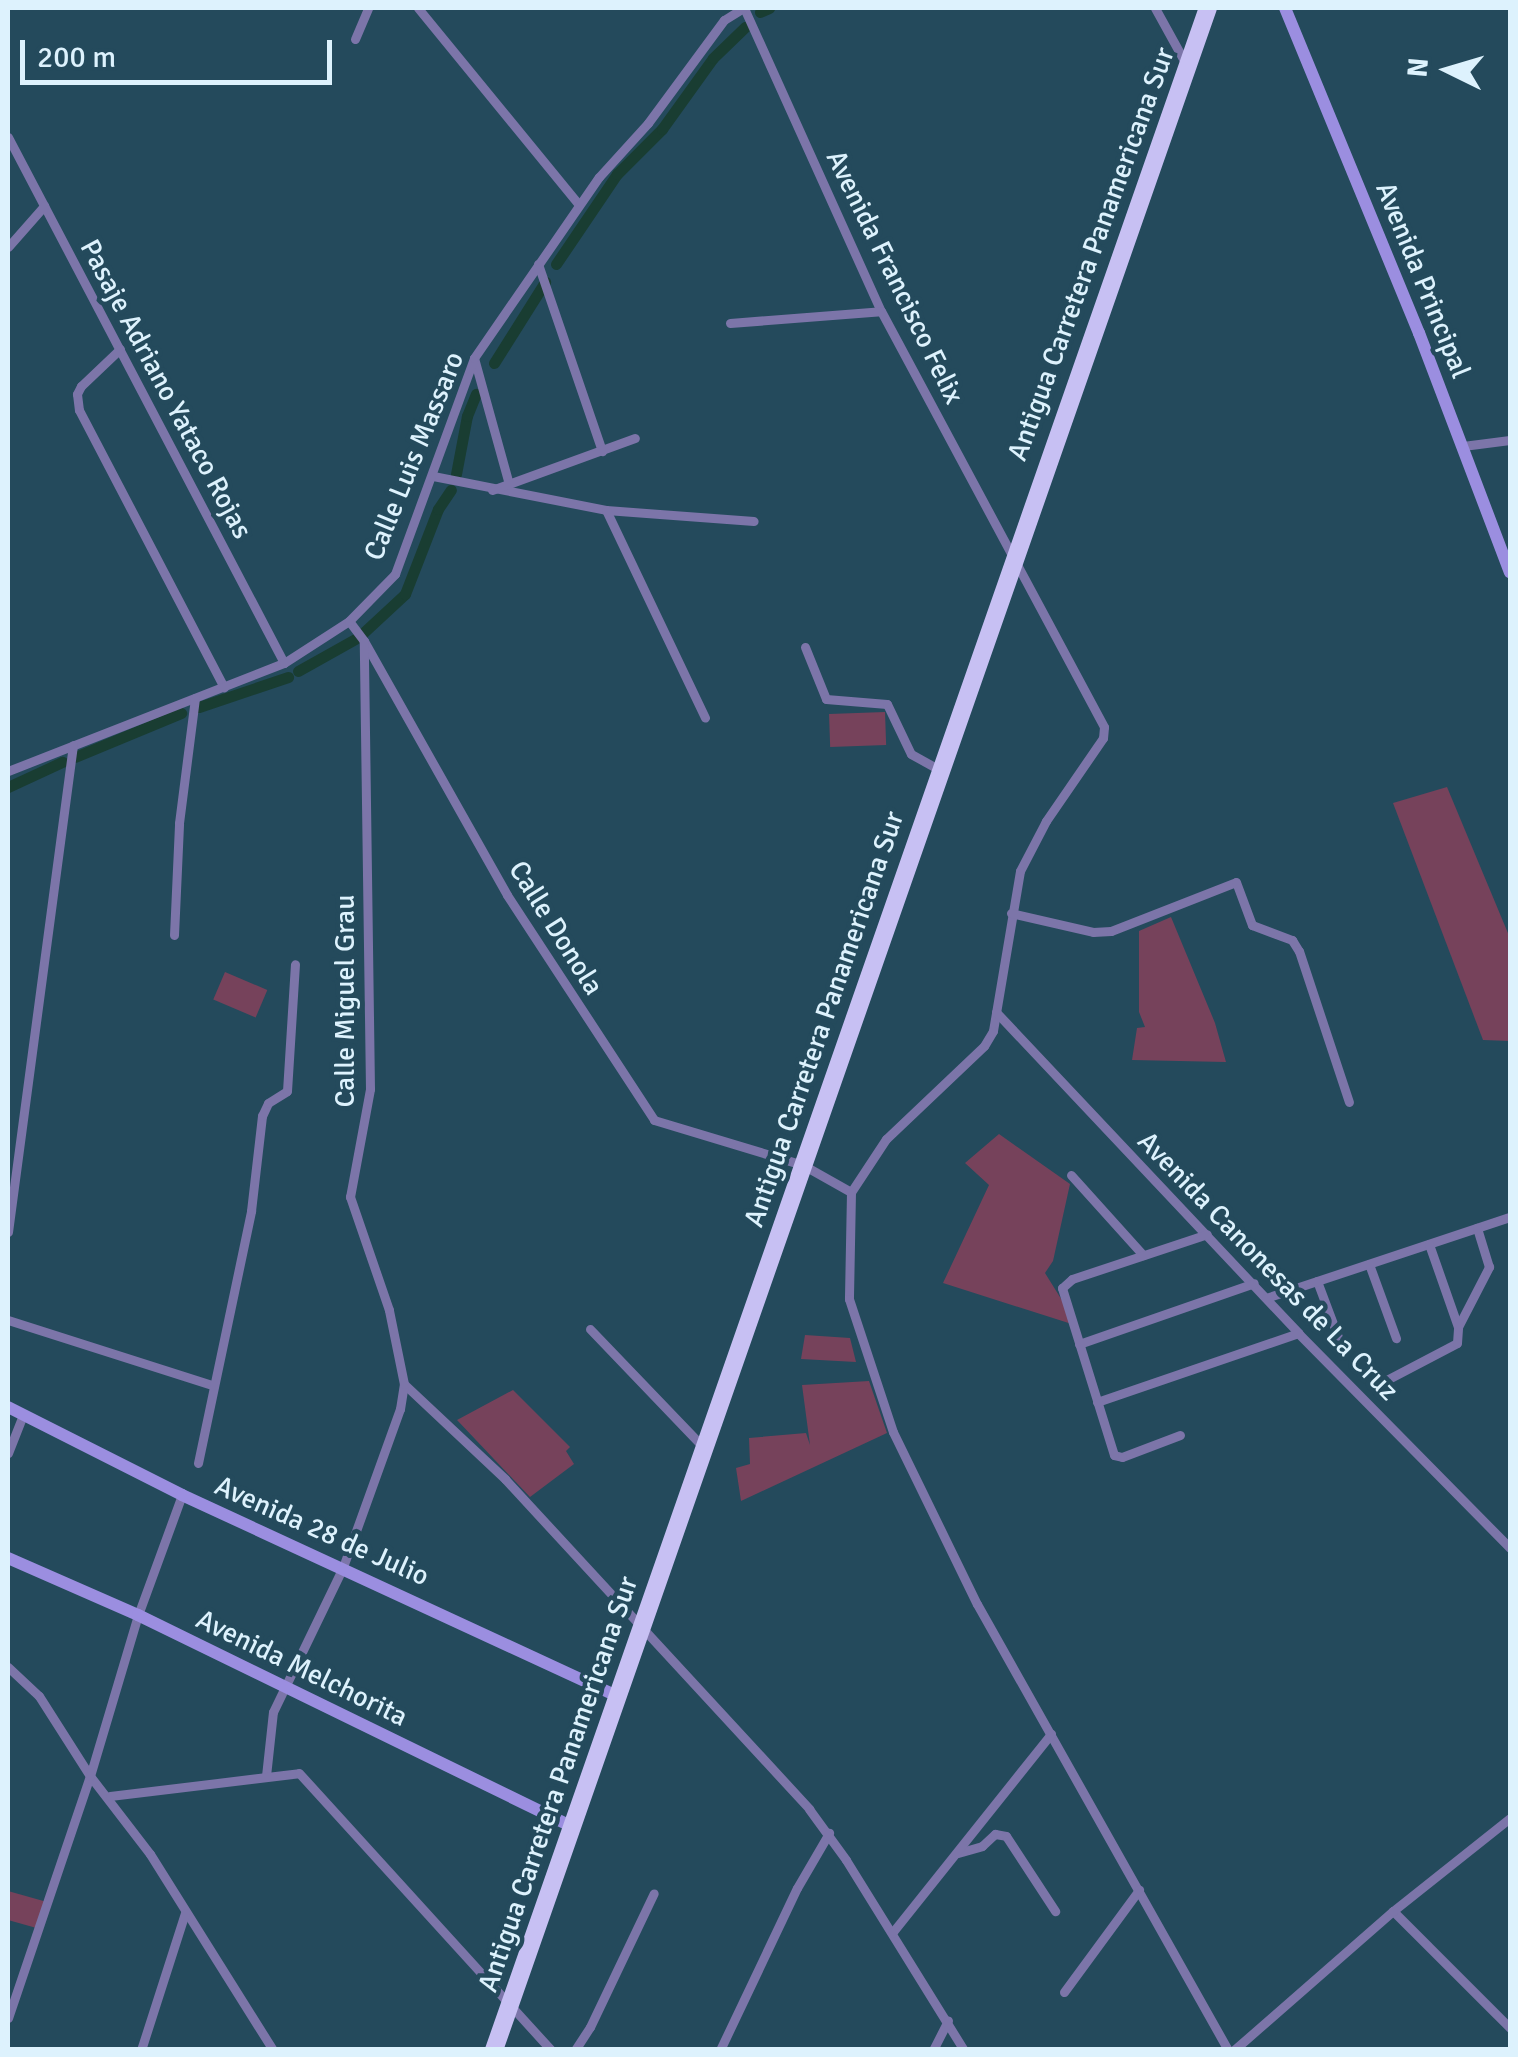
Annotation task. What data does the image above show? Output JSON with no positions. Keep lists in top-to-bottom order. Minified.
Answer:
{"streets":{"highway":["Antigua Carretera Panamericana Sur"],"main road":["Avenida Principal","Avenida 28 de Julio","Avenida Melchorita"],"street":["Avenida Francisco Felix","Pasaje Adriano Yataco Rojas","Calle Luis Massaro","Calle Donola","Calle Miguel Grau","Avenida Canonesas de La Cruz"]},"crossings":[["Antigua Carretera Panamericana Sur","Avenida Francisco Felix"],["Antigua Carretera Panamericana Sur","Calle Donola"],["Antigua Carretera Panamericana Sur","Avenida 28 de Julio"],["Antigua Carretera Panamericana Sur","Avenida Melchorita"],["Avenida Francisco Felix","Calle Luis Massaro"],["Pasaje Adriano Yataco Rojas","Calle Luis Massaro"],["Calle Luis Massaro","Calle Donola"],["Calle Donola","Calle Miguel Grau"],["Calle Miguel Grau","Avenida 28 de Julio"],["Calle Miguel Grau","Avenida Melchorita"]],"scale_bar":"200 m","north":"left"}
